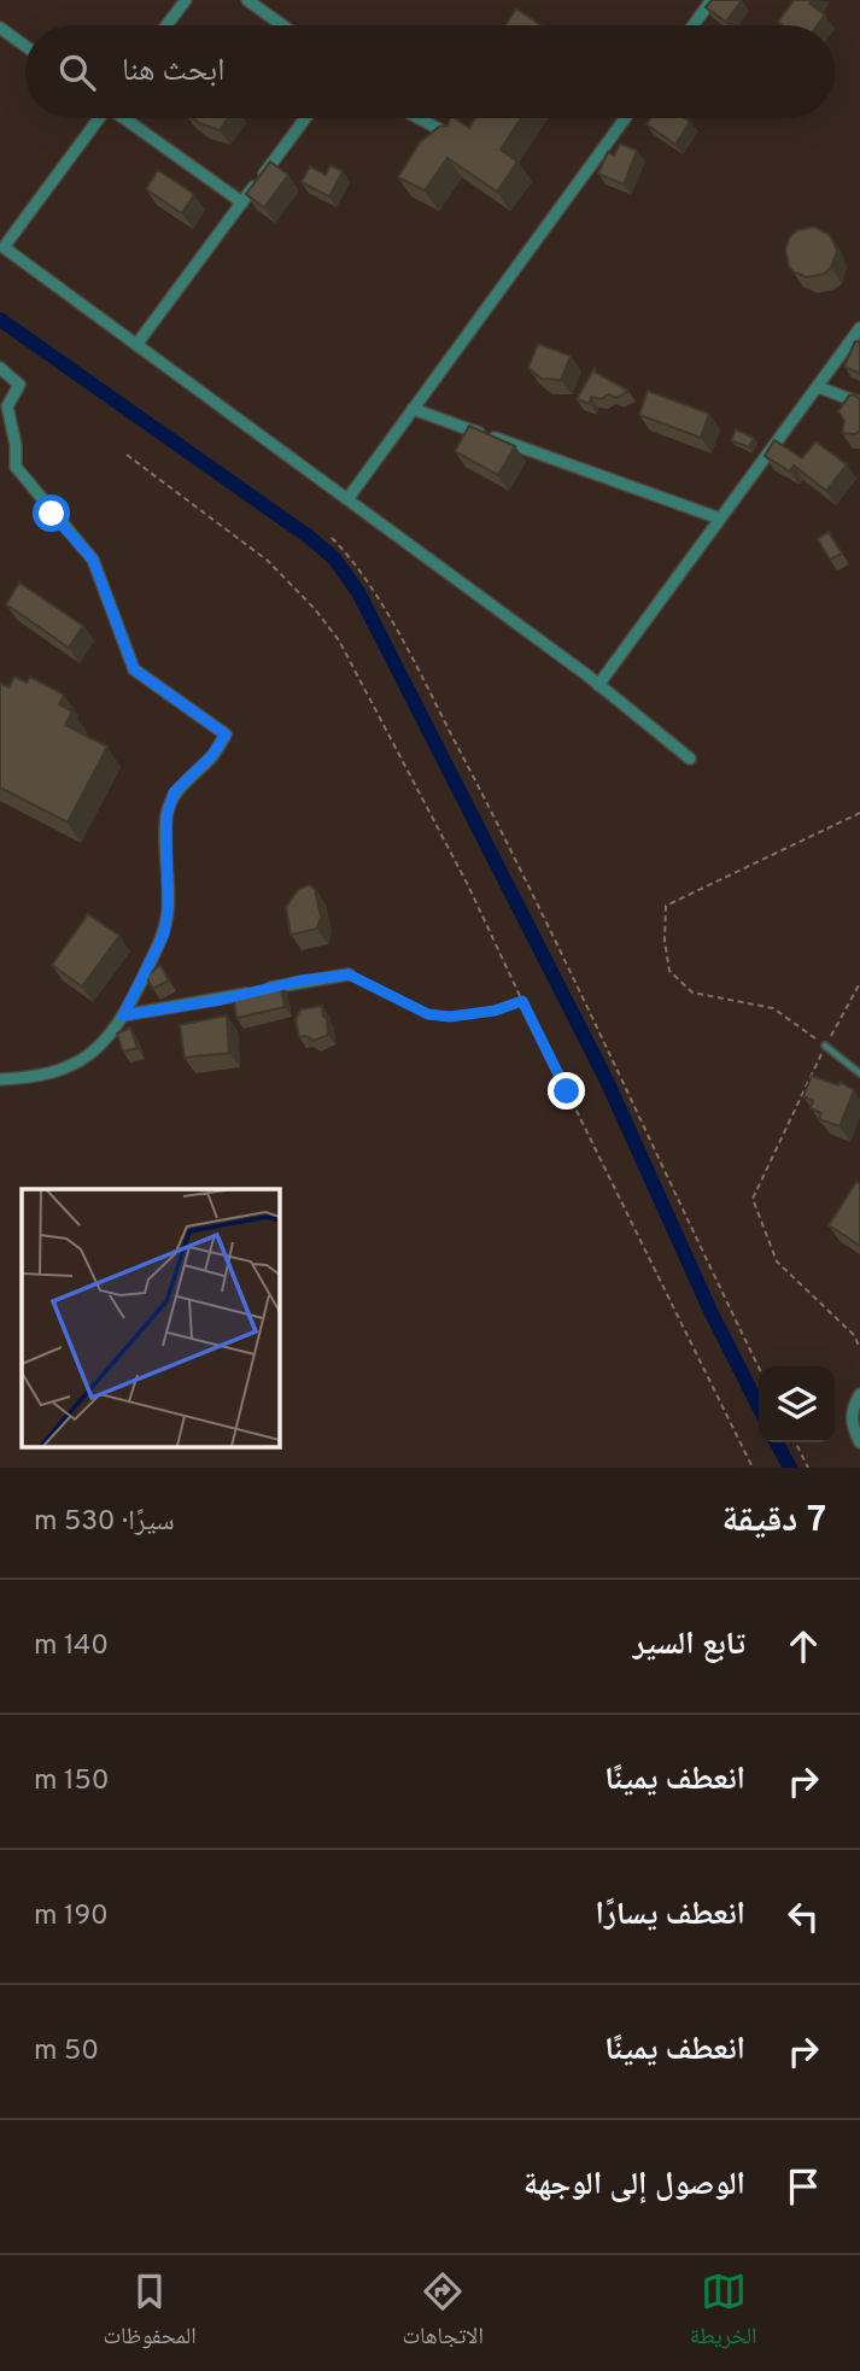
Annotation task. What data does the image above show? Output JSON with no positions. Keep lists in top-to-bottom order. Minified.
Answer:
{"page":{"search":"ابحث هنا","heading":["7 دقيقة","سيرًا · 530 m"],"list":[["تابع السير","140 m"],["انعطف يمينًا","150 m"],["انعطف يسارًا","190 m"],["انعطف يمينًا","50 m"],"الوصول إلى الوجهة"],"nav":["الخريطة","الاتجاهات","المحفوظات"]}}
